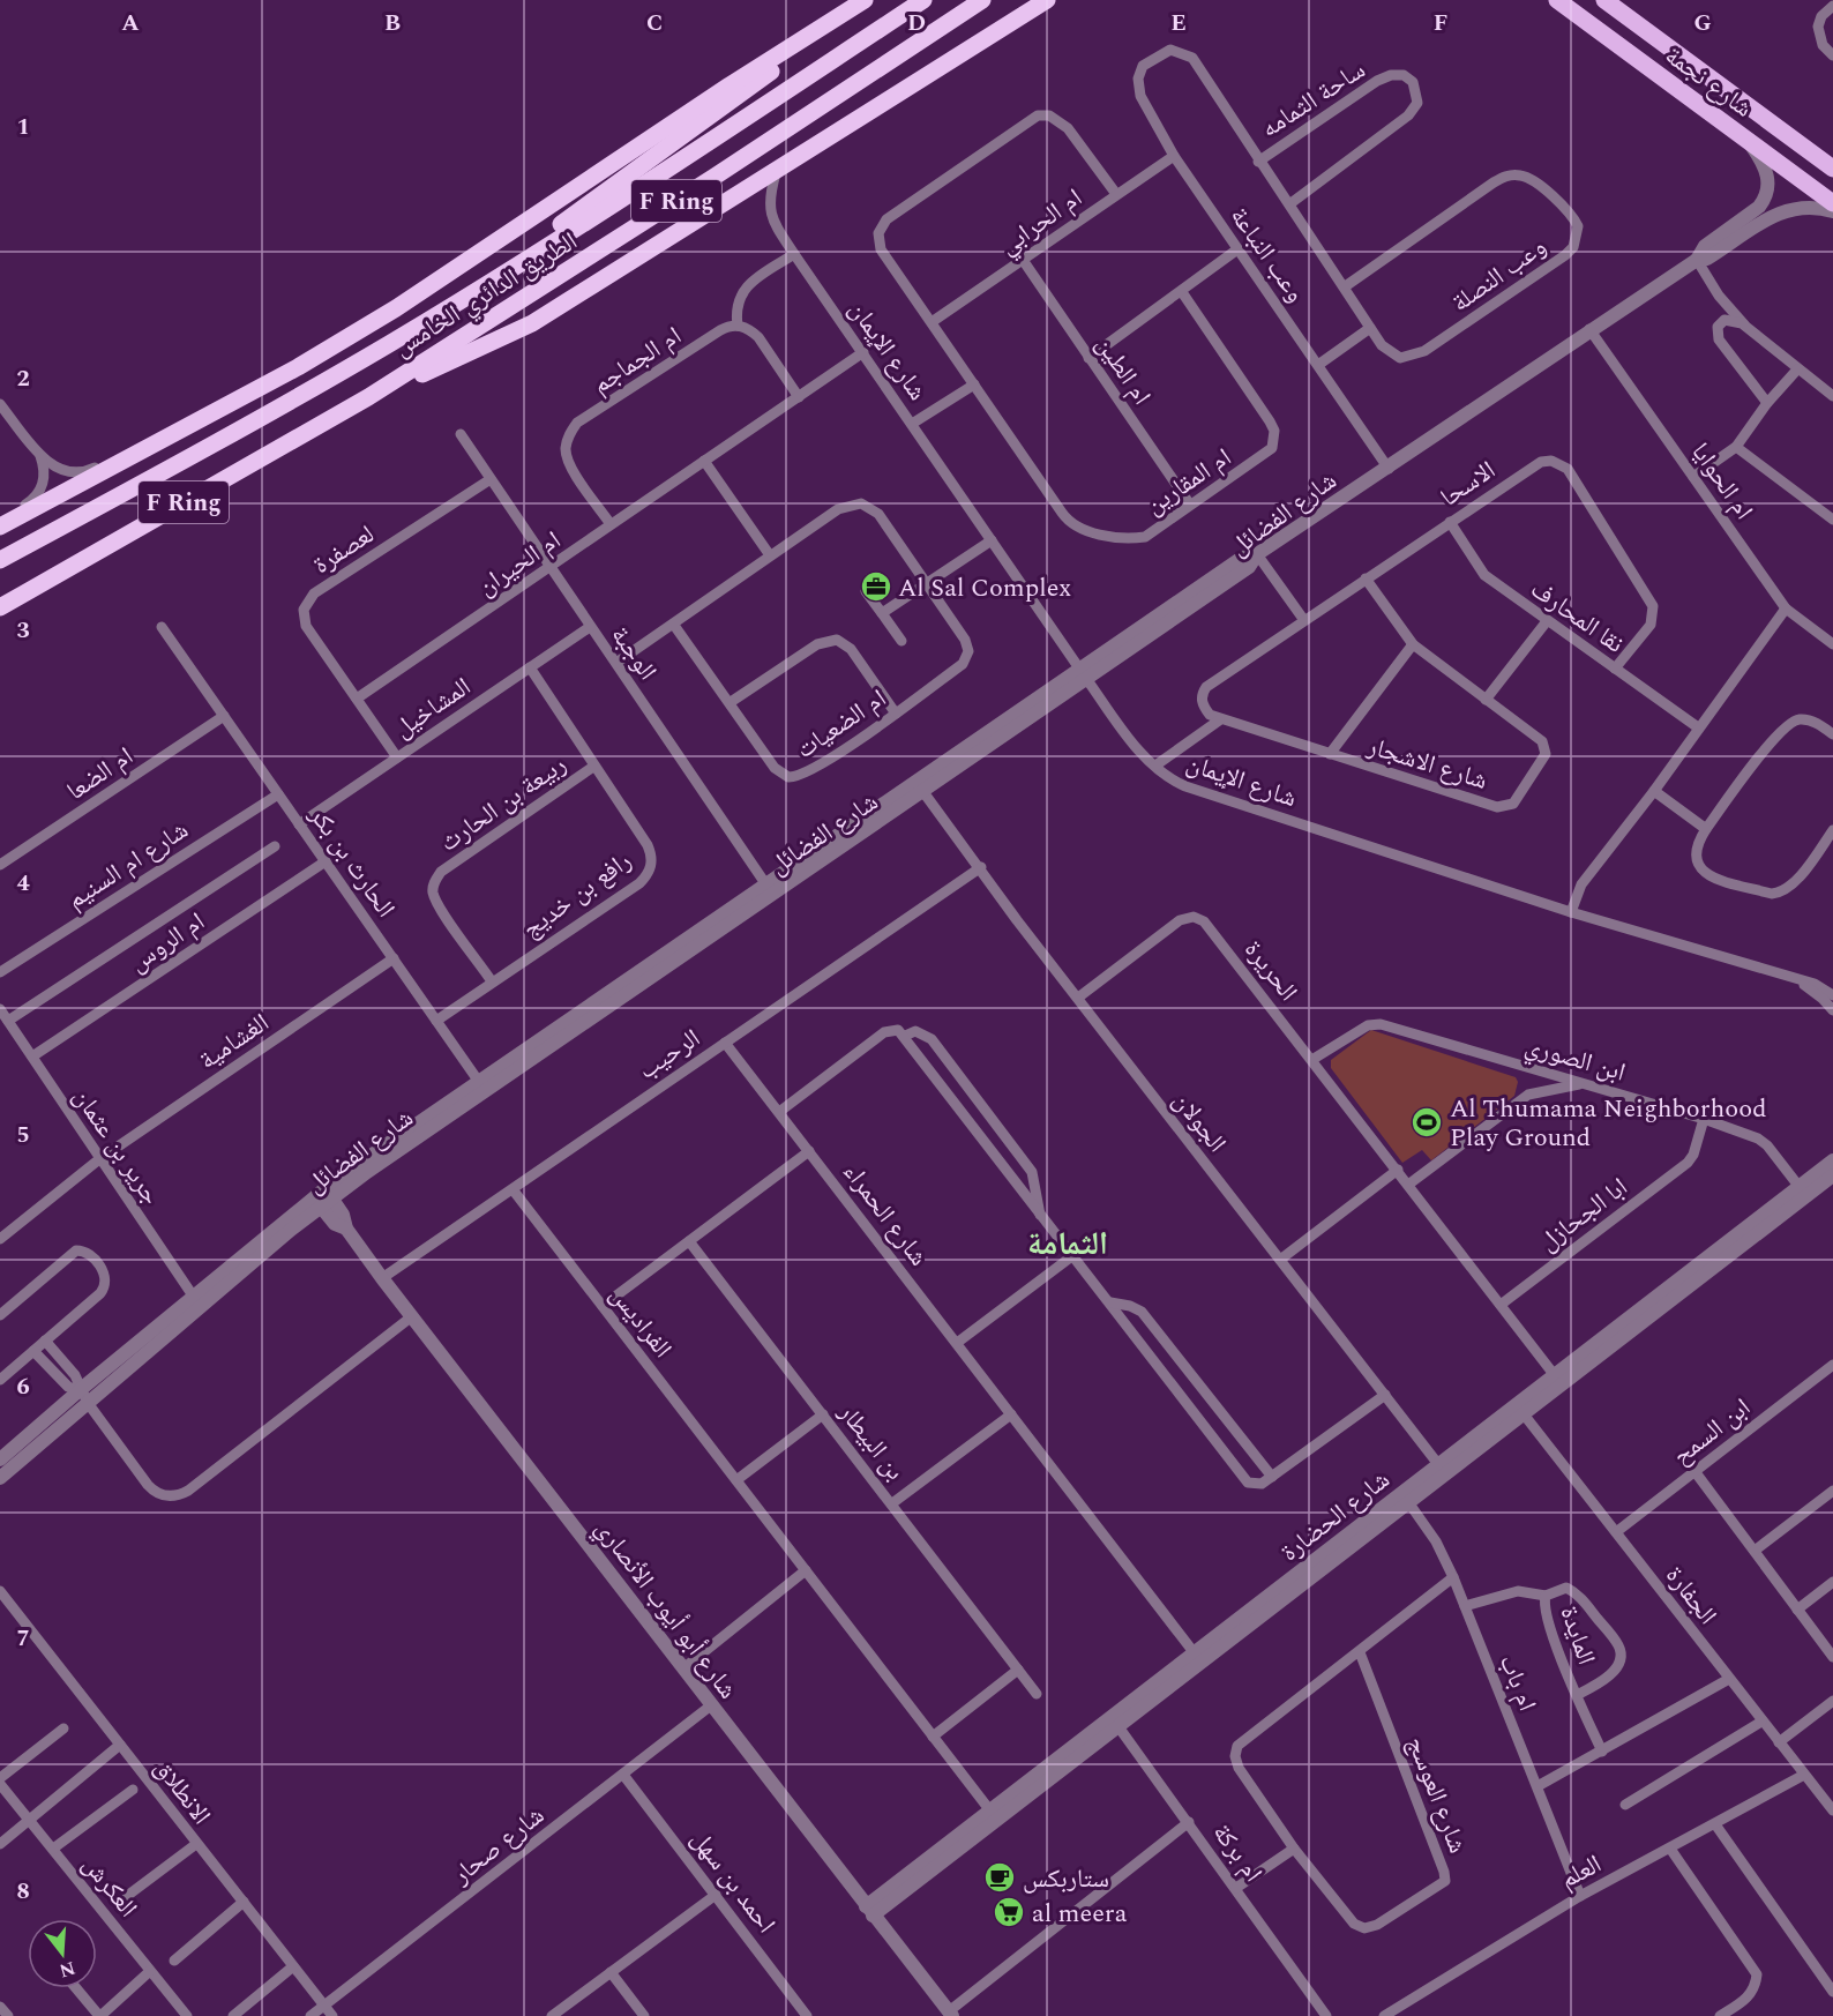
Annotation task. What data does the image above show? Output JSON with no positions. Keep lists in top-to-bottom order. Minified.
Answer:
{"streets":{"highway":["F Ring","الطريق الدائري الخامس"],"main road":["شارع نجمة"],"street":["ساحة الثمامه","ام الحرابي","وعب النباعة","وعب النصلة","شارع الإيمان","ام الجماجم","ام الطين","ام المقارين","ام الحوايا","الاسحا","شارع الفضائل","لعصفرة","ام الحيران","نقا المحارف","الوجبة","المشاخيل","ام الضعيات","شارع الاشجار","ام الضعا","ربيعة بن الحارث","الحارث بن بكر","شارع ام السنيم","رافع بن خديج","ام الروس","الحريرة","الغشامية","الرحيب","ابن الصوري","الجولان","جرير بن عثمان","شارع الحمراء","ابا الجحازل","الفراديس","ابن السمح","بن البيطار","شارع الحضارة","الجفارة","شارع أبو أيوب الأنصاري","المايدة","ام باب","الانطلاق","شارع العوسج","شارع صحار","ام بركة","العلم","احمد بن سهل","العكرش"]},"crossings":[["شارع نجمة","شارع الفضائل"],["ساحة الثمامه","وعب النصلة"],["ام الحرابي","وعب النباعة"],["ام الحرابي","ام الطين"],["ام الحرابي","ام المقارين"],["وعب النباعة","وعب النصلة"],["وعب النباعة","شارع الفضائل"],["شارع الإيمان","شارع الفضائل"],["شارع الإيمان","ام الحيران"],["ام الجماجم","ام الحيران"],["ام الطين","ام المقارين"],["ام الحوايا","شارع الفضائل"],["الاسحا","نقا المحارف"],["الاسحا","شارع الاشجار"],["شارع الفضائل","الوجبة"],["شارع الفضائل","الجولان"],["شارع الفضائل","جرير بن عثمان"],["شارع الفضائل","شارع أبو أيوب الأنصاري"],["لعصفرة","ام الحيران"],["لعصفرة","الوجبة"],["لعصفرة","المشاخيل"],["ام الحيران","الوجبة"],["الوجبة","المشاخيل"],["الوجبة","ام الضعيات"],["المشاخيل","الحارث بن بكر"],["المشاخيل","رافع بن خديج"],["ام الضعا","الحارث بن بكر"],["ربيعة بن الحارث","رافع بن خديج"],["الحارث بن بكر","شارع ام السنيم"],["الحارث بن بكر","رافع بن خديج"],["الحارث بن بكر","ام الروس"],["الحارث بن بكر","الغشامية"],["ام الروس","جرير بن عثمان"],["الحريرة","ابن الصوري"],["الحريرة","الجولان"],["الحريرة","ابا الجحازل"],["الحريرة","شارع الحضارة"],["الغشامية","جرير بن عثمان"],["الرحيب","الجولان"],["الرحيب","شارع الحمراء"],["الرحيب","الفراديس"],["الرحيب","شارع أبو أيوب الأنصاري"],["ابن الصوري","ابا الجحازل"],["ابن الصوري","شارع الحضارة"],["الجولان","شارع الحضارة"],["شارع الحمراء","شارع الحضارة"],["الفراديس","شارع الحضارة"],["ابن السمح","الجفارة"],["شارع الحضارة","الجفارة"],["شارع الحضارة","شارع أبو أيوب الأنصاري"],["شارع الحضارة","ام باب"],["شارع الحضارة","ام بركة"],["الجفارة","العلم"],["شارع أبو أيوب الأنصاري","شارع صحار"],["ام باب","شارع العوسج"],["ام باب","العلم"],["الانطلاق","شارع صحار"],["شارع صحار","احمد بن سهل"]],"districts":["الثمامة"],"places":{"office":["Al Sal Complex"],"sports":["Al Thumama Neighborhood Play Ground"],"cafe":["ستاربكس"],"supermarket":["al meera"]},"north":"bottom","grid":{"columns":["A","B","C","D","E","F","G"],"rows":["1","2","3","4","5","6","7","8"]}}
